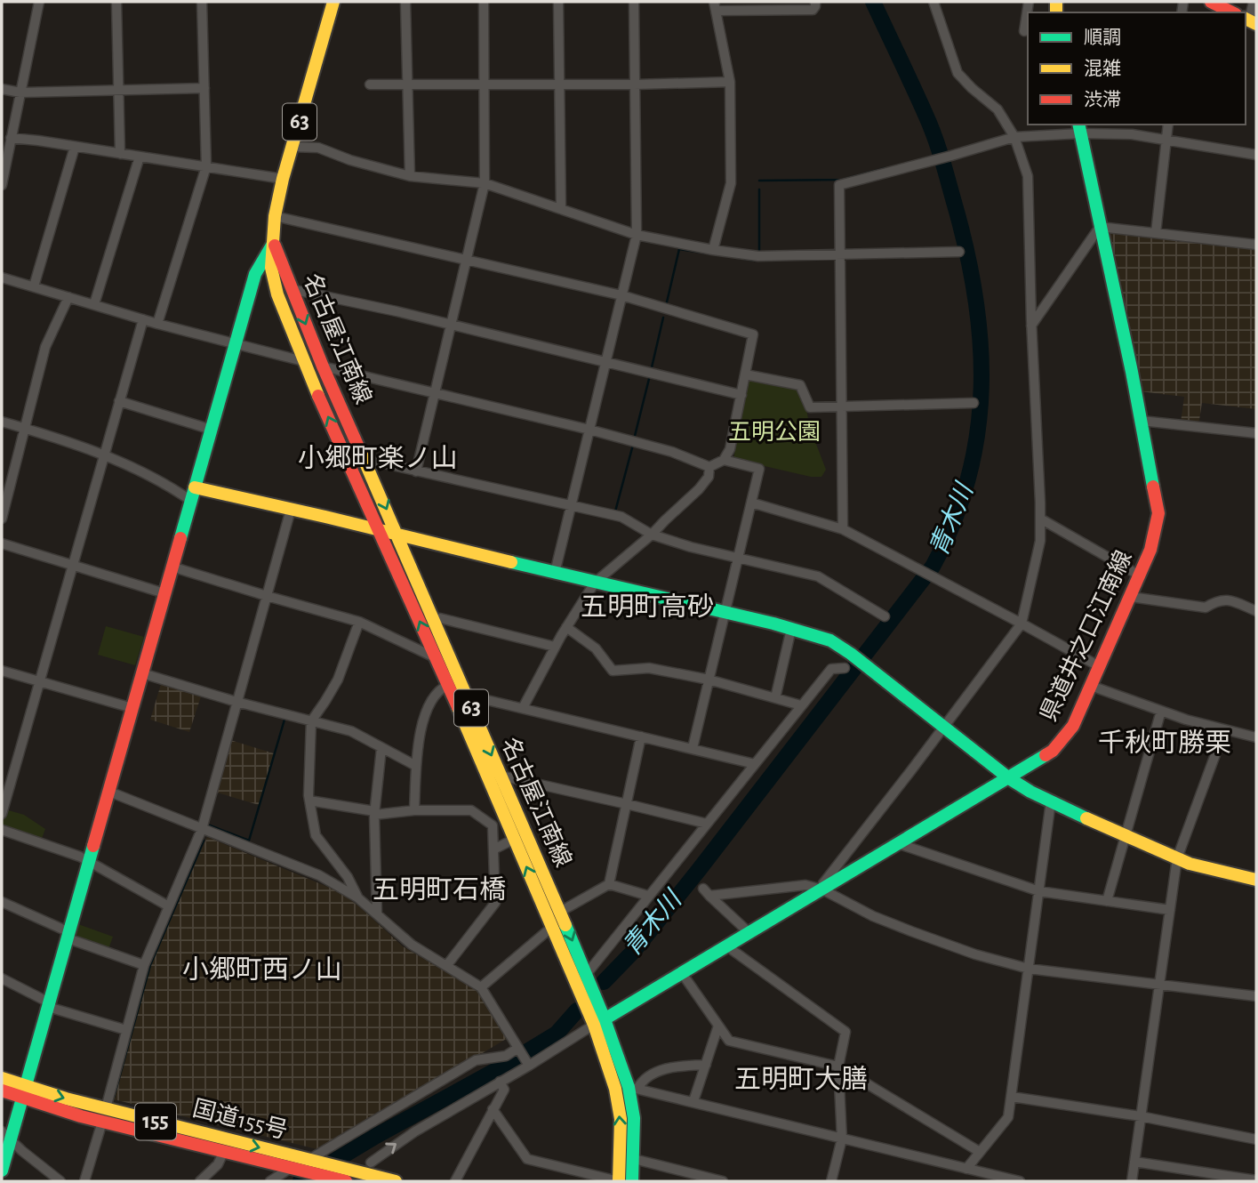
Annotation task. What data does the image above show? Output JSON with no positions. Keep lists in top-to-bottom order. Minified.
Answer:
{"streets":{"main road":["63","名古屋江南線","県道井之口江南線","国道155号","155"]},"crossings":[["名古屋江南線","県道井之口江南線"]],"districts":["小郷町楽ノ山","五明町高砂","千秋町勝栗","五明町石橋","小郷町西ノ山","五明町大膳"],"water":["青木川"],"parks":["五明公園"],"legend":["順調","混雑","渋滞"]}
